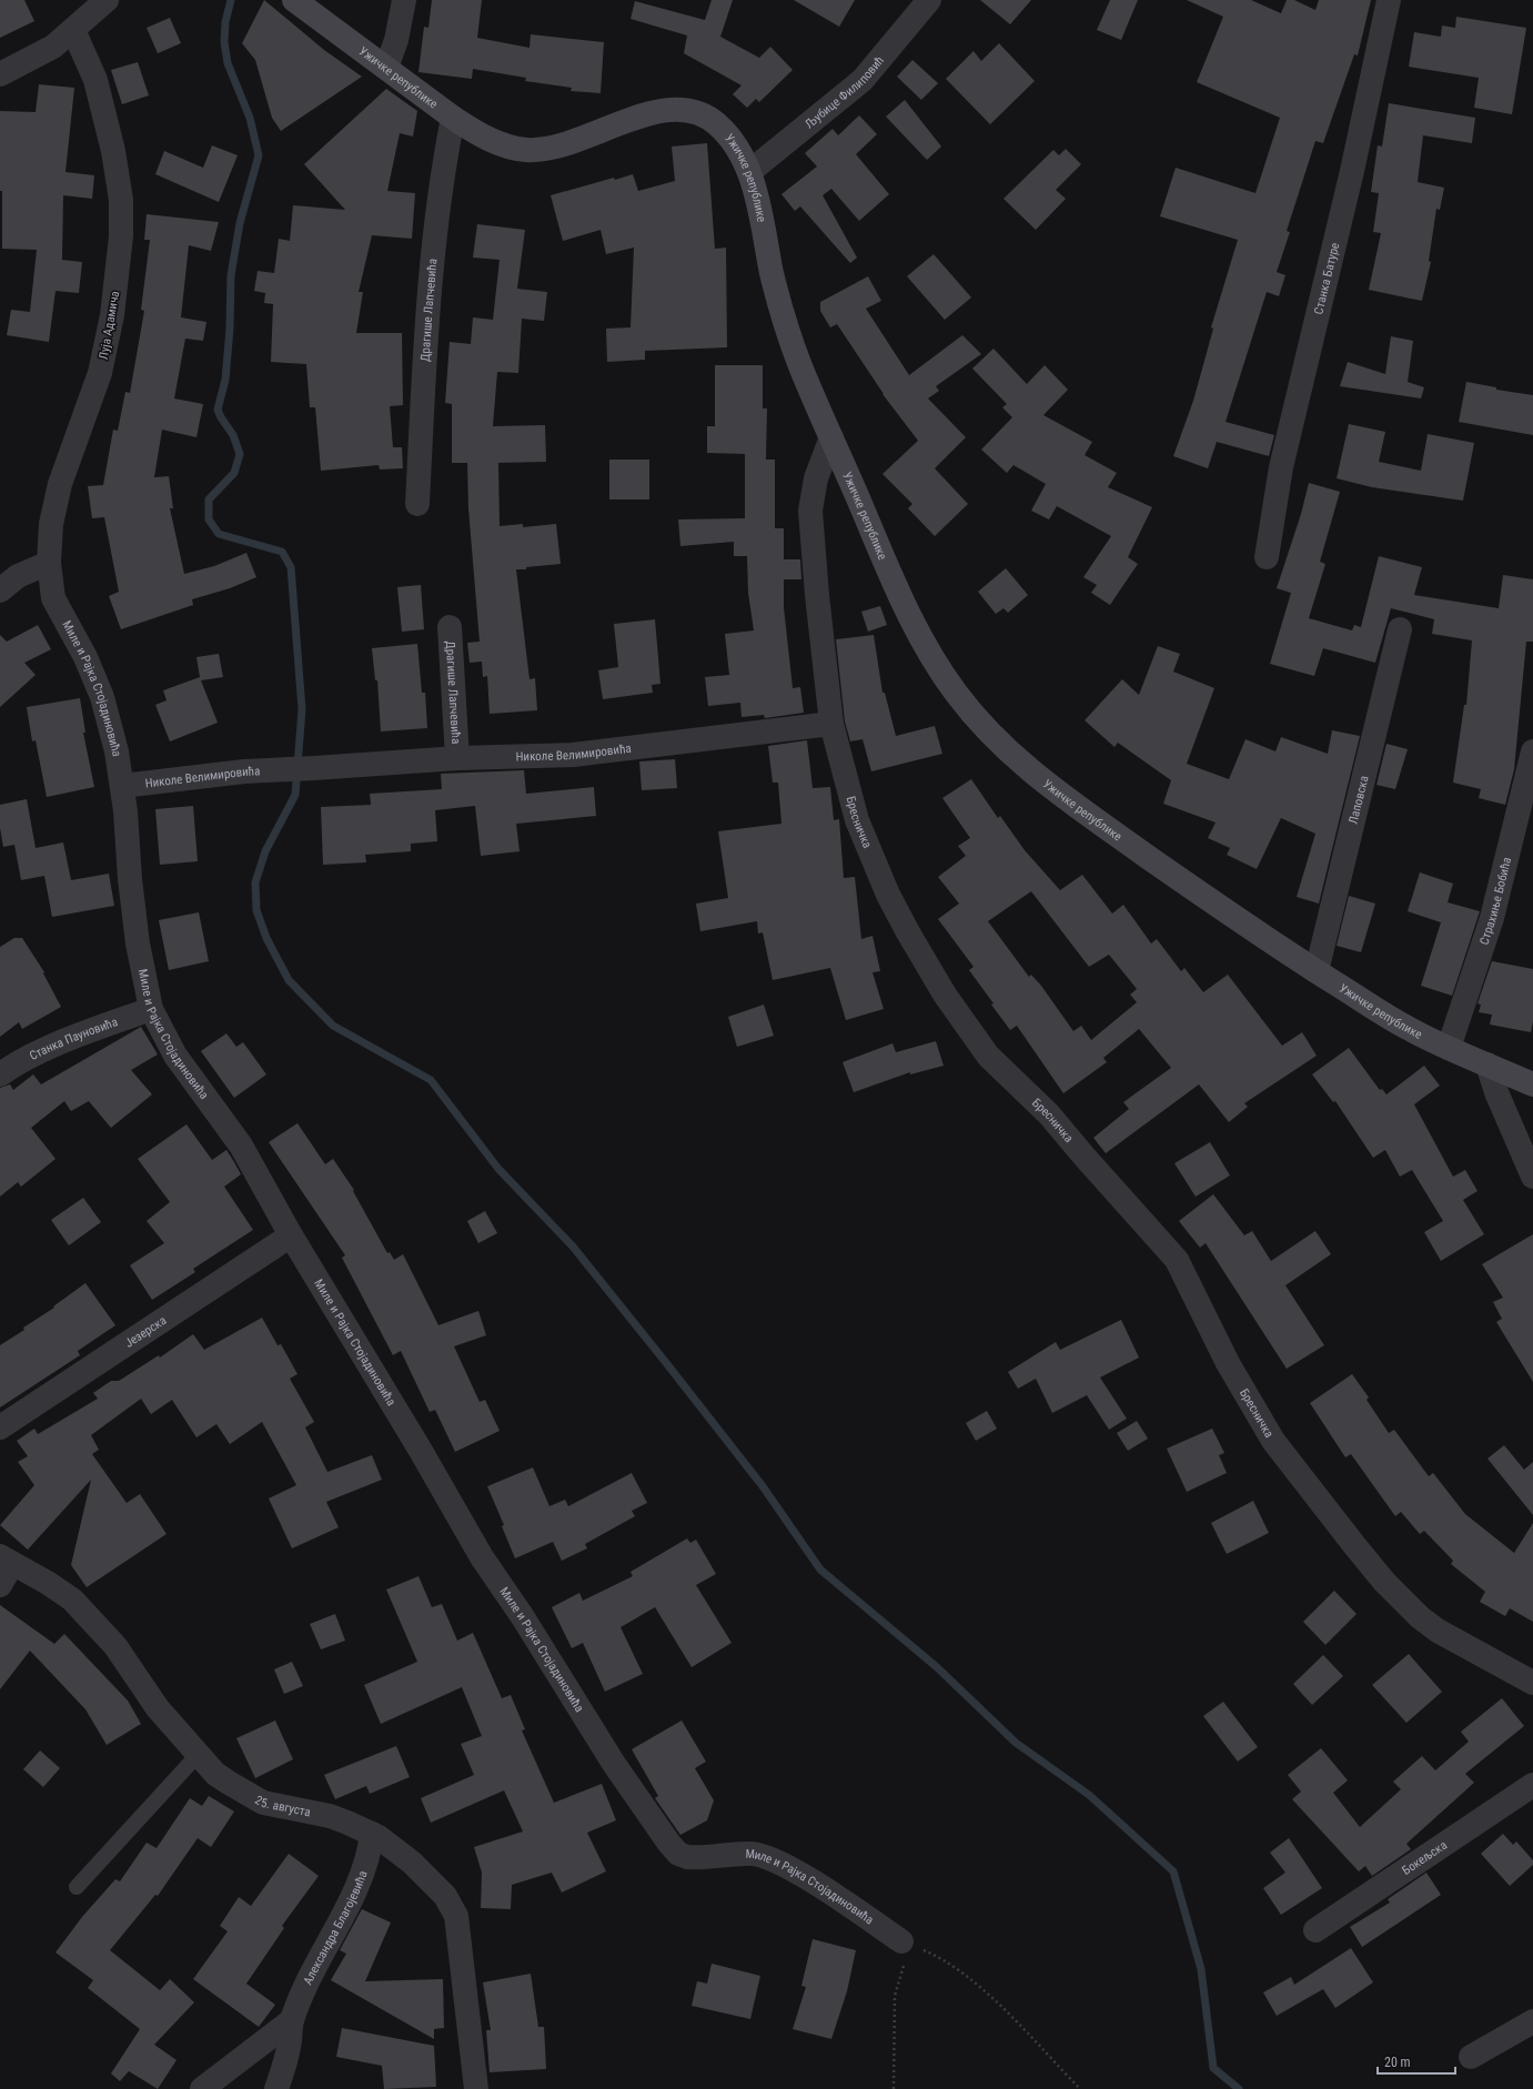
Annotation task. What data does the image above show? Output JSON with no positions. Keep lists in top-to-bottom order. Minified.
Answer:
{"streets":{"street":["Ужичке републике","Љубице Филиповић","Станка Батуре","Драгише Лапчевића","Луја Адамича","Миле и Рајка Стојадиновића","Николе Велимировића","Лаповска","Бресничка","Страхиње Бобића","Станка Пауновића","Језерска","25. августа","Бокељска","Александра Благојевића"]},"crossings":[["Ужичке републике","Љубице Филиповић"],["Ужичке републике","Драгише Лапчевића"],["Ужичке републике","Лаповска"],["Ужичке републике","Бресничка"],["Ужичке републике","Страхиње Бобића"],["Драгише Лапчевића","Николе Велимировића"],["Луја Адамича","Миле и Рајка Стојадиновића"],["Миле и Рајка Стојадиновића","Николе Велимировића"],["Миле и Рајка Стојадиновића","Станка Пауновића"],["Миле и Рајка Стојадиновића","Језерска"],["Николе Велимировића","Бресничка"],["25. августа","Александра Благојевића"]],"scale_bar":"20 m"}
